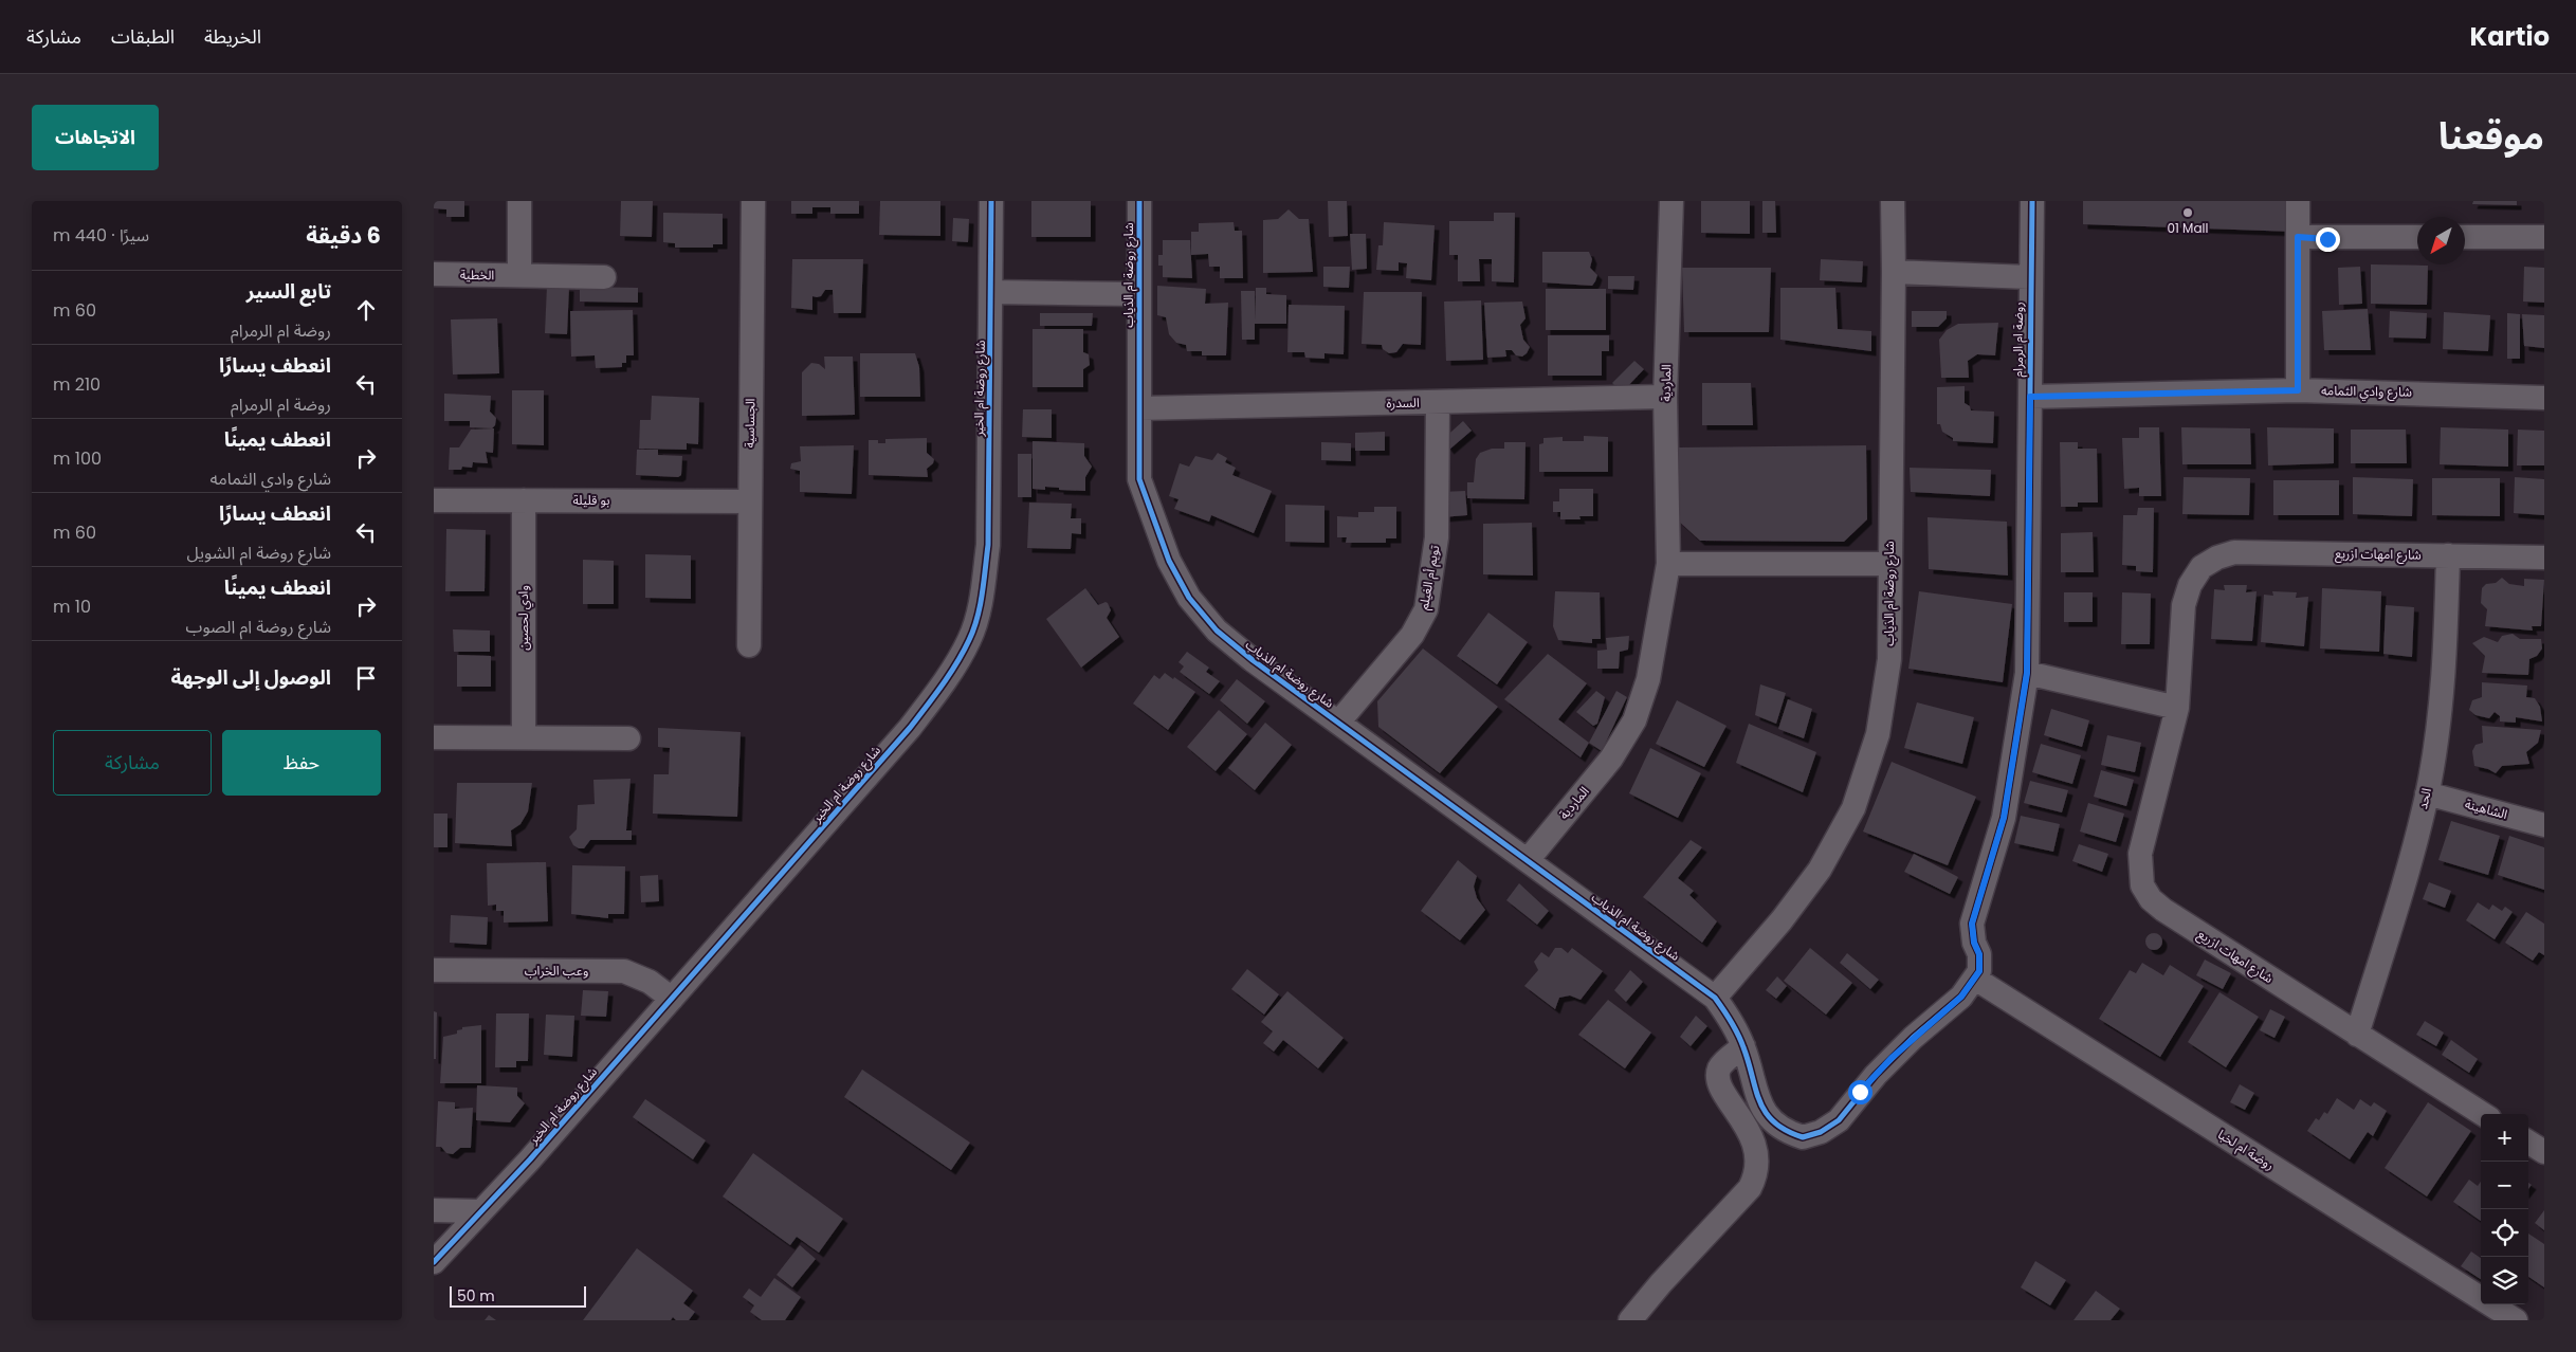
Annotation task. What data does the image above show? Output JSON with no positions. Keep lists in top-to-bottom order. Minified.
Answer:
{"streets":{"street":["الخطية","شارع روضة ام الذياب","روضة ام الرمرام","الماردية","شارع روضة ام الخير","شارع وادي الثمامه","السدرة","الجساسية","بو قليلة","شارع امهات ازريع","تويم أم الغيلم","وادي لحصين","الحد","الشاهينة","وعب الخراب","روضة ام لخبا"]},"crossings":[["شارع روضة ام الذياب","الماردية"],["شارع روضة ام الذياب","شارع روضة ام الخير"],["شارع روضة ام الذياب","السدرة"],["شارع روضة ام الذياب","تويم أم الغيلم"],["روضة ام الرمرام","شارع وادي الثمامه"],["روضة ام الرمرام","روضة ام لخبا"],["الماردية","السدرة"],["شارع روضة ام الخير","وعب الخراب"],["السدرة","تويم أم الغيلم"],["الجساسية","بو قليلة"],["بو قليلة","وادي لحصين"],["شارع امهات ازريع","الحد"],["الحد","الشاهينة"]],"places":["01 Mall"],"scale_bar":"50 m","north":"bottom left","page":{"header":"Kartio","nav":["الخريطة","الطبقات","مشاركة"],"title":"موقعنا","buttons":["الاتجاهات",["حفظ","مشاركة"]],"heading":["6 دقيقة","سيرًا · 440 m"],"list":[["تابع السير","روضة ام الرمرام","60 m"],["انعطف يسارًا","روضة ام الرمرام","210 m"],["انعطف يمينًا","شارع وادي الثمامه","100 m"],["انعطف يسارًا","شارع روضة ام الشويل","60 m"],["انعطف يمينًا","شارع روضة ام الصوب","10 m"],"الوصول إلى الوجهة"],"map_buttons":["+","−"],"scale":"50 m"}}
